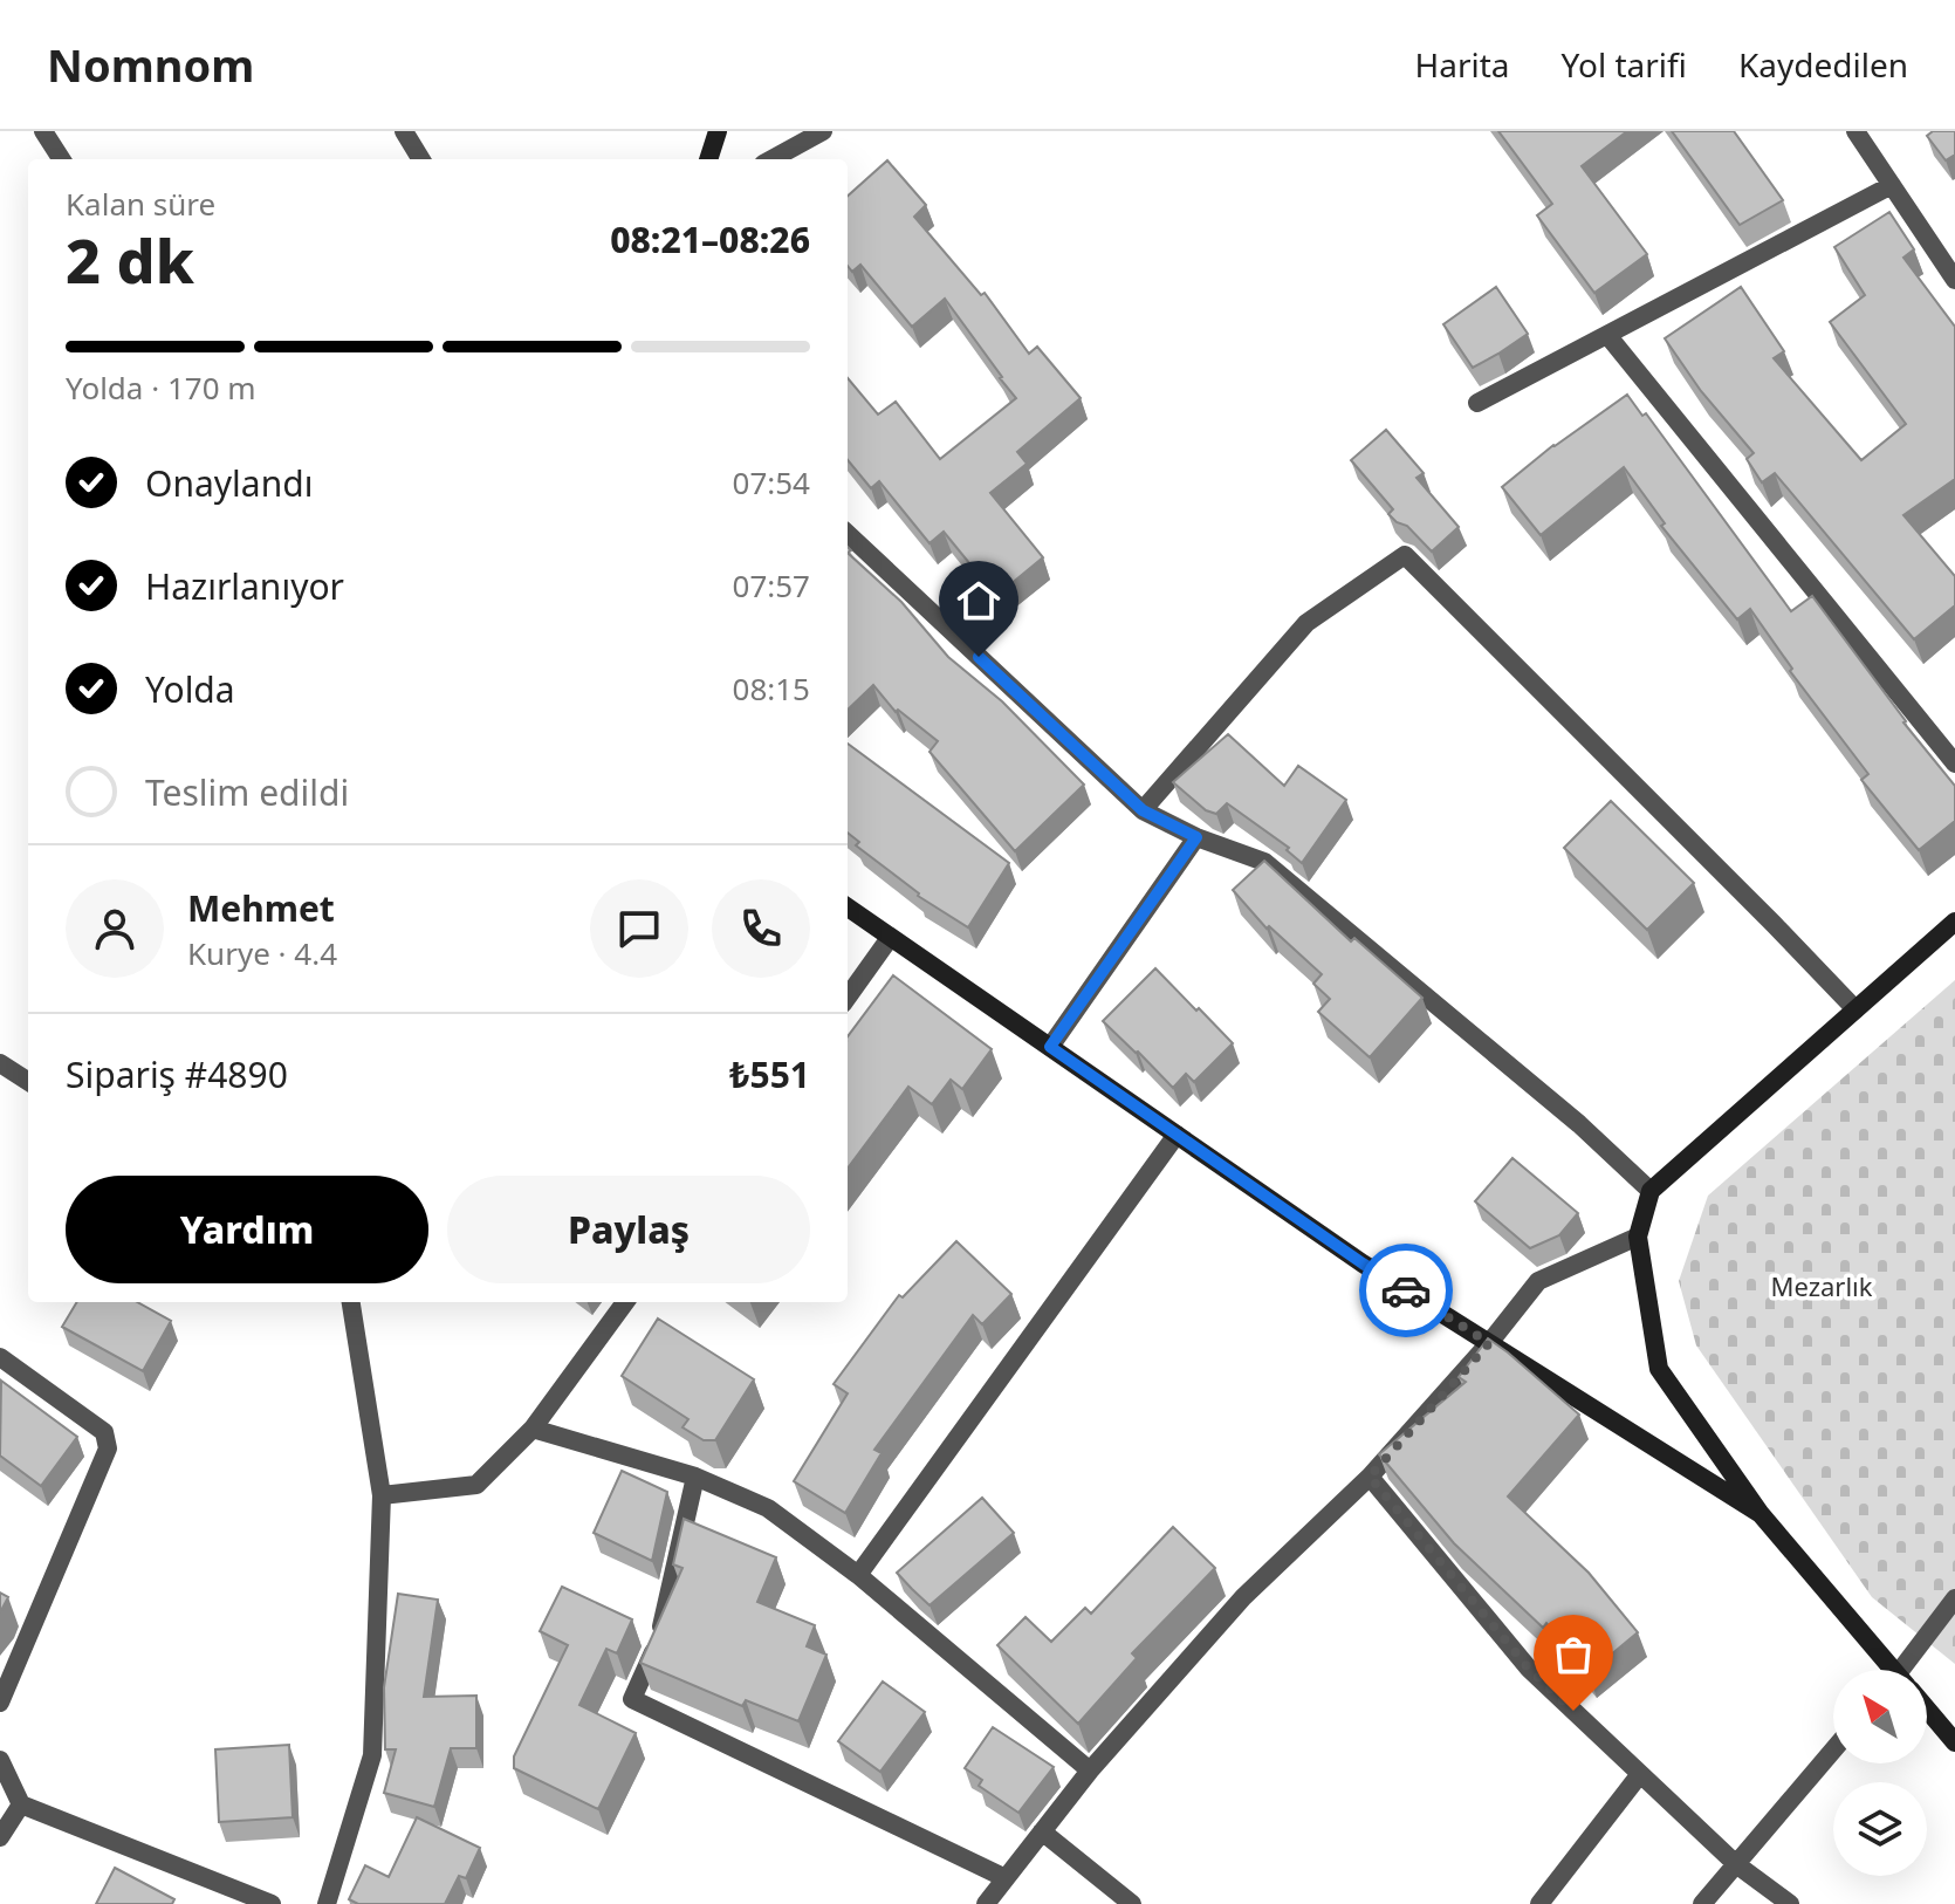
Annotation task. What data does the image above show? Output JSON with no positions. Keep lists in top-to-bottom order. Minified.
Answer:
{"parks":["Mezarlık"],"north":"top left","page":{"header":"Nomnom","nav":["Harita","Yol tarifi","Kaydedilen"],"heading":["2 dk","Kalan süre","08:21–08:26"],"panel":["Mehmet","Kurye · 4.4","Sipariş #4890","₺551"],"bar":"Yolda · 170 m","list":[["Onaylandı","07:54"],["Hazırlanıyor","07:57"],["Yolda","08:15"],"Teslim edildi"],"buttons":["Yardım","Paylaş"]}}
